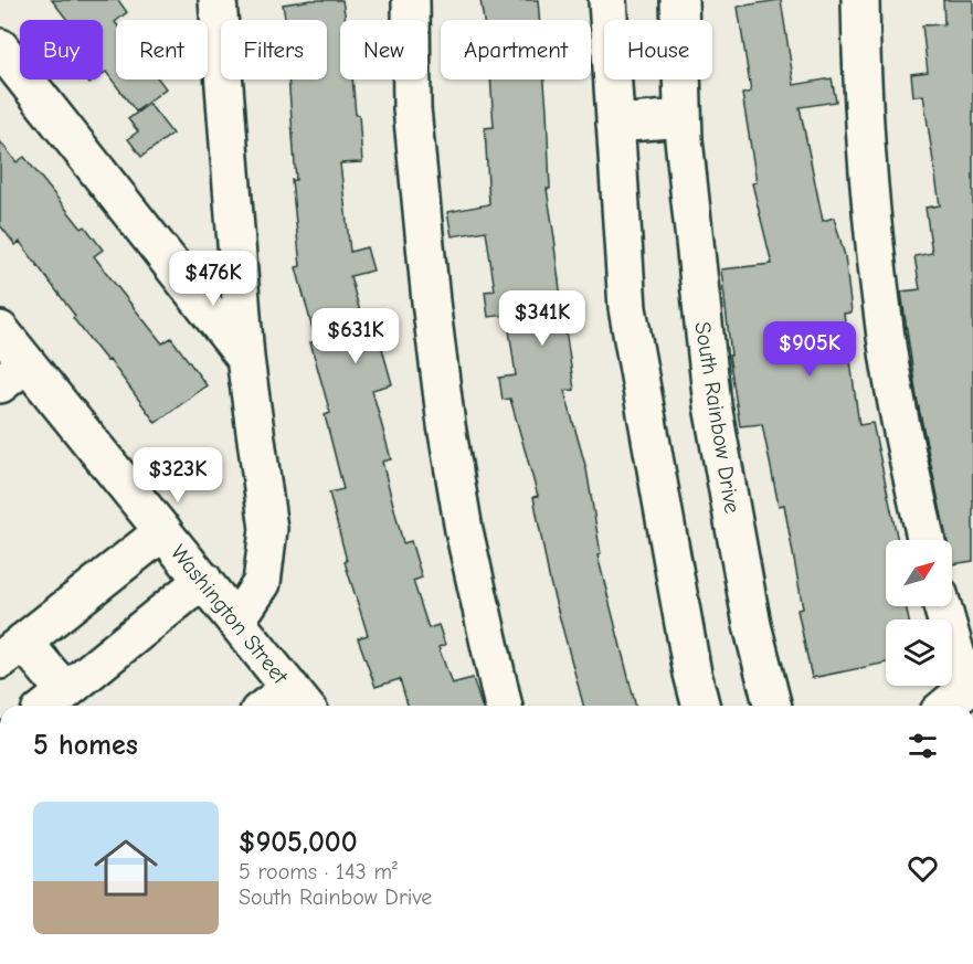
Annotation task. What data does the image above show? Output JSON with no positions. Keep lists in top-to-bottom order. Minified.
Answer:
{"streets":{"street":["South Rainbow Drive","Washington Street"]},"north":"top right","page":{"chip":["Buy","Rent","Filters","New","Apartment","House"],"price":["$476K","$341K","$631K","$905K","$323K"],"heading":"5 homes","list":[{"name":"$905,000","note":"5 rooms · 143 m² · South Rainbow Drive"}]}}
